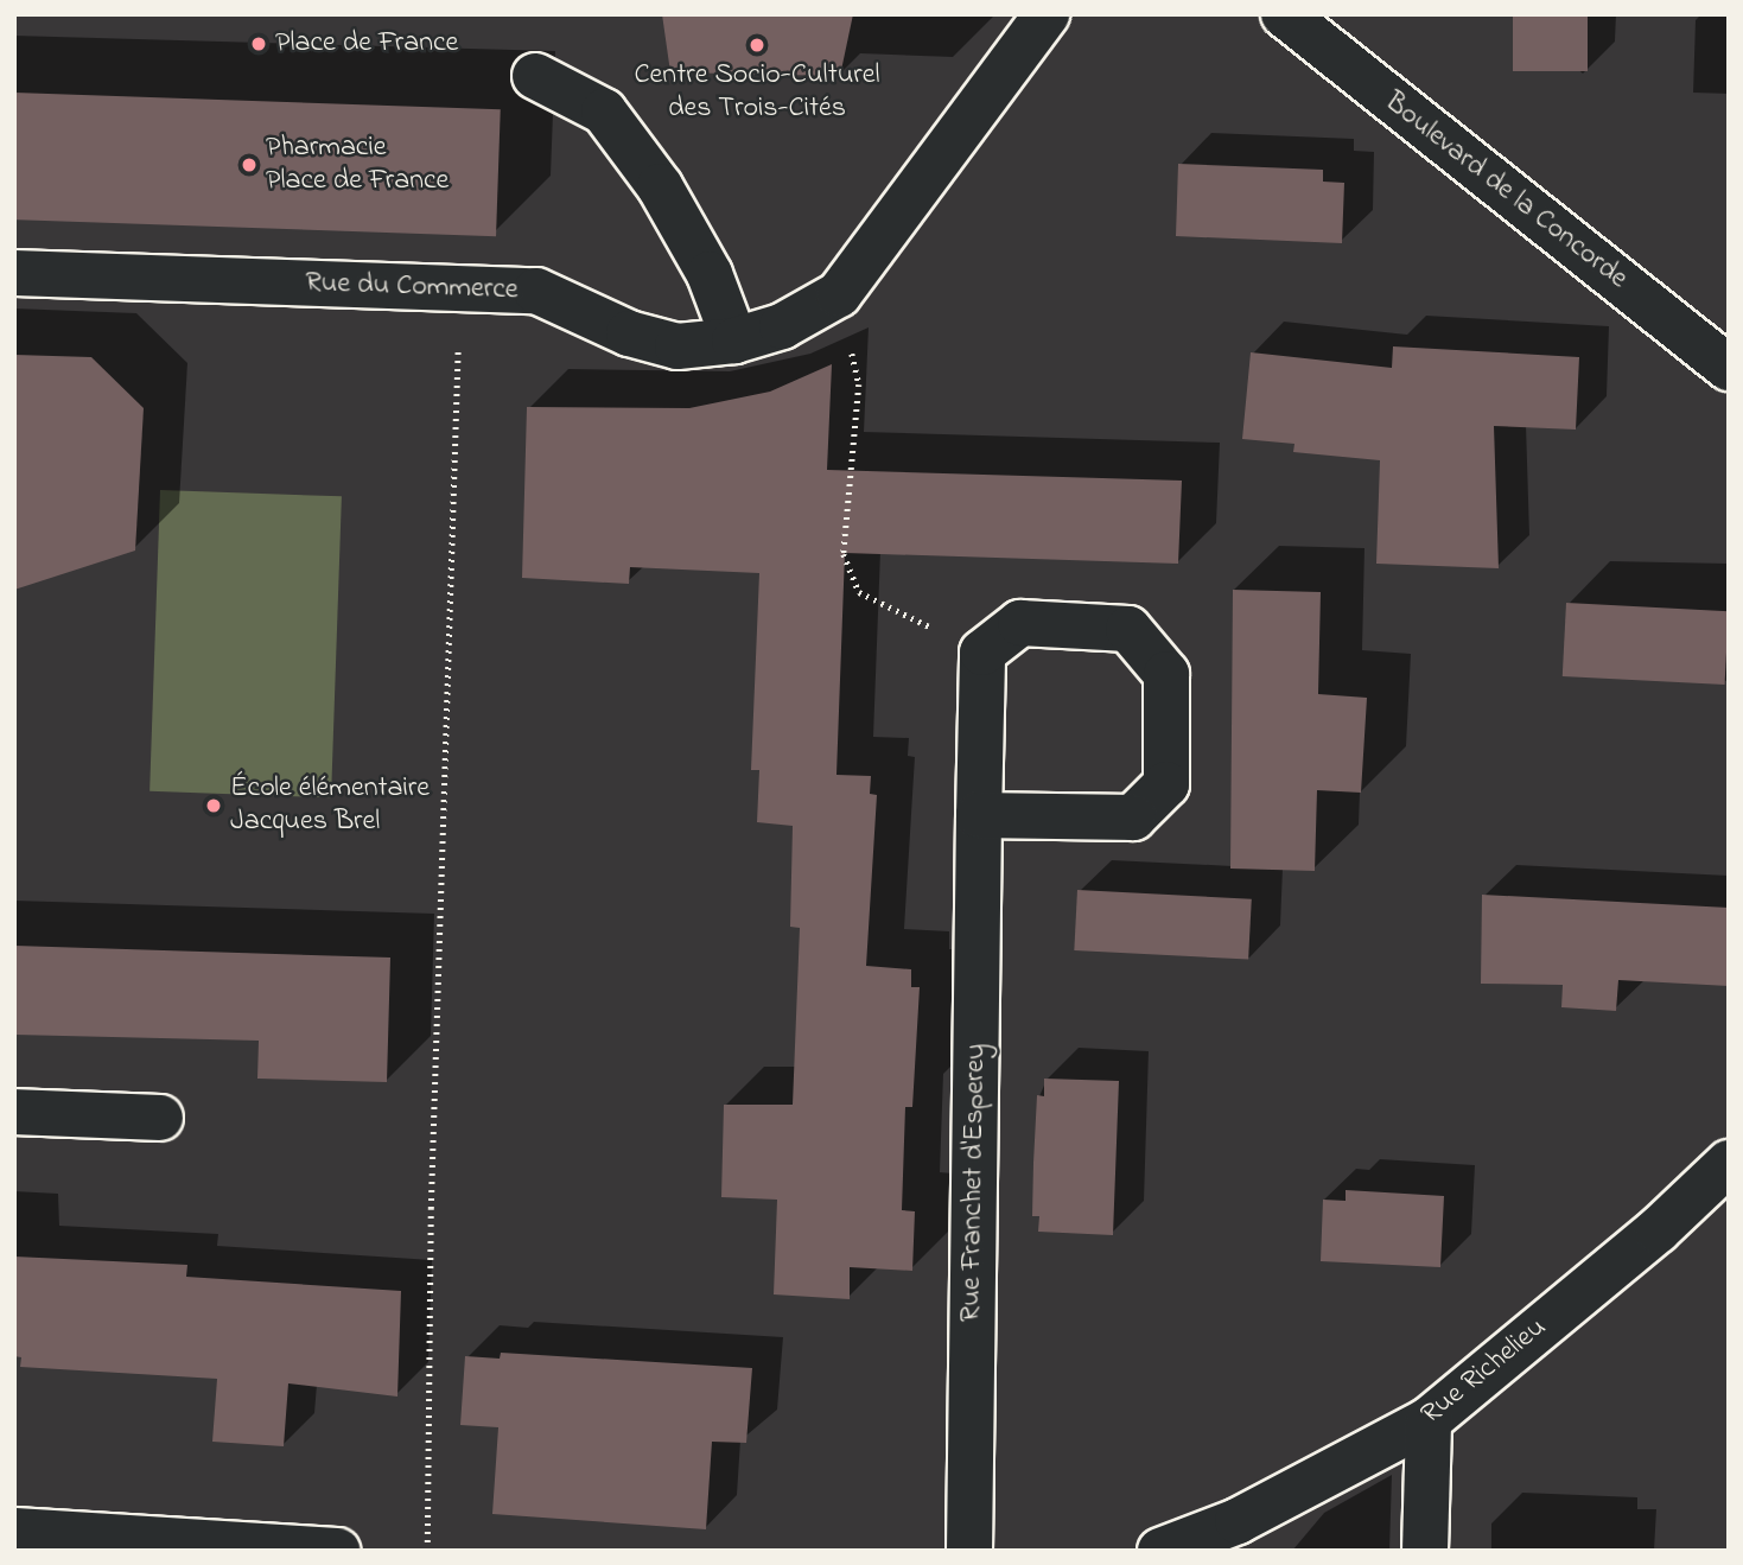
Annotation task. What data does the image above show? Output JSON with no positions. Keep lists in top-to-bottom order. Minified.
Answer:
{"streets":{"street":["Boulevard de la Concorde","Rue du Commerce","Rue Franchet d'Esperey","Rue Richelieu"]},"places":["Place de France","Centre Socio-Culturel des Trois-Cités","Pharmacie Place de France","École élémentaire Jacques Brel"]}
